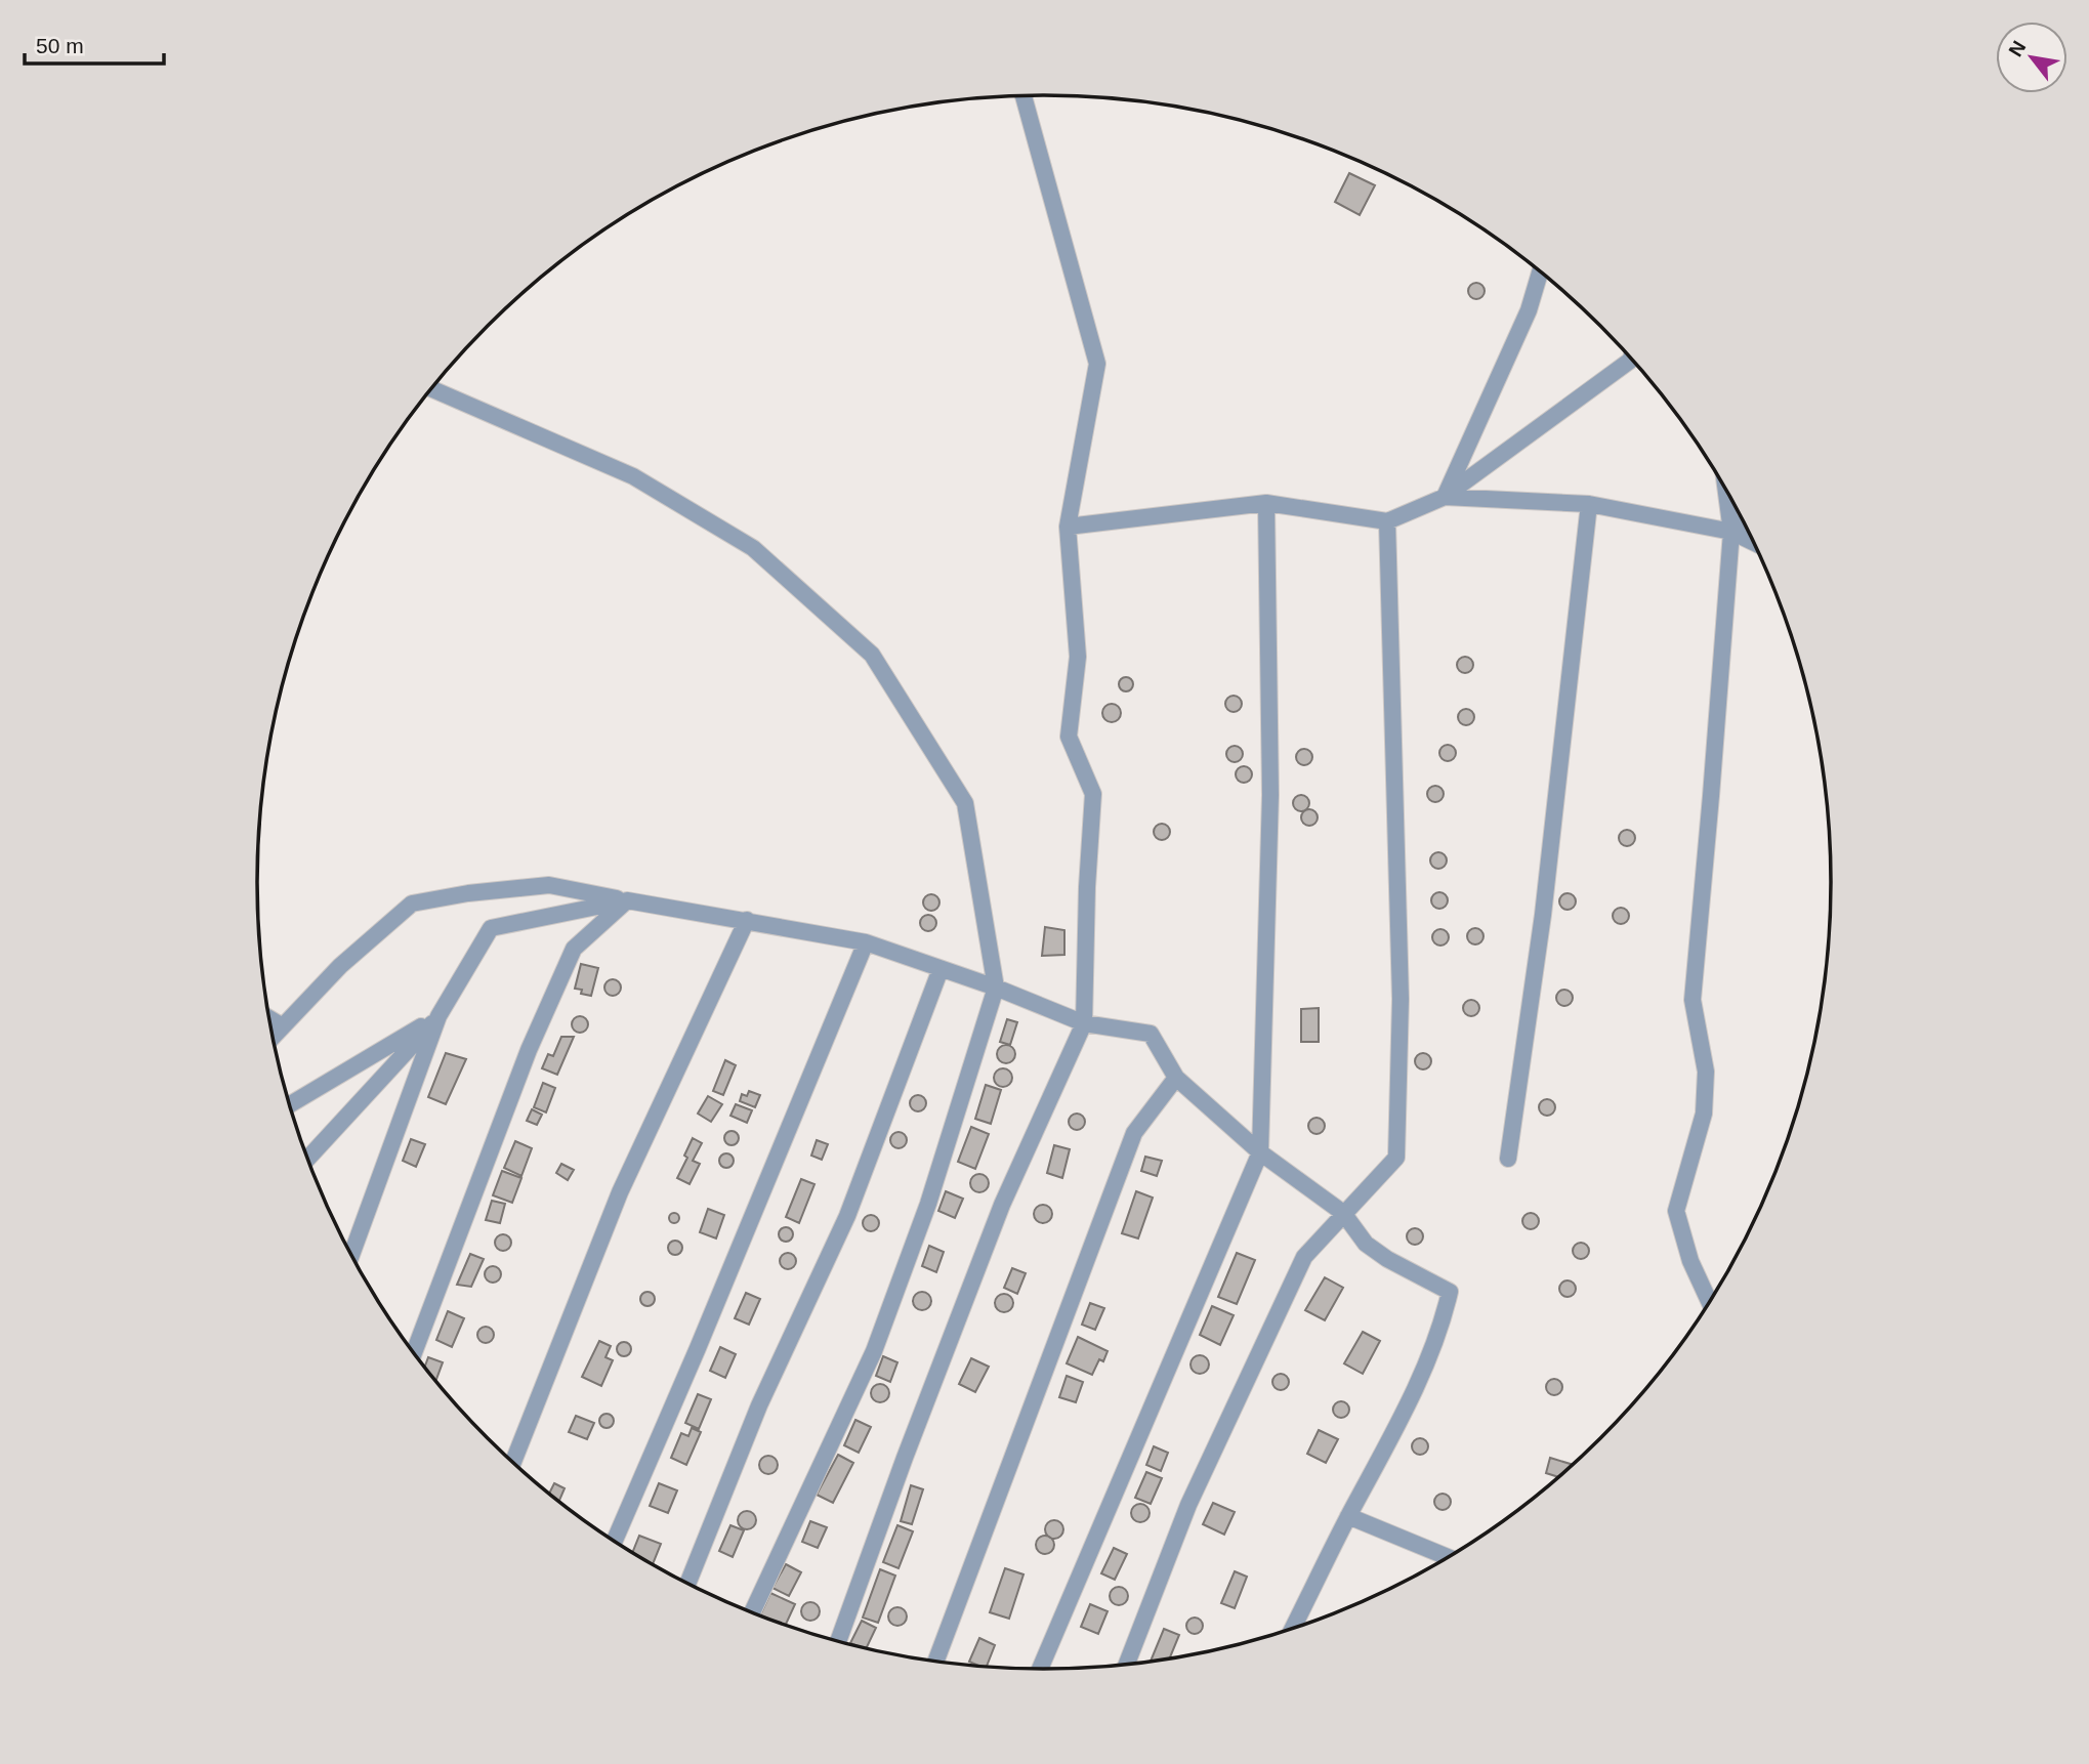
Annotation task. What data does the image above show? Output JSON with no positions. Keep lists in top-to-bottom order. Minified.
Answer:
{"scale_bar":"50 m","north":"top left"}
